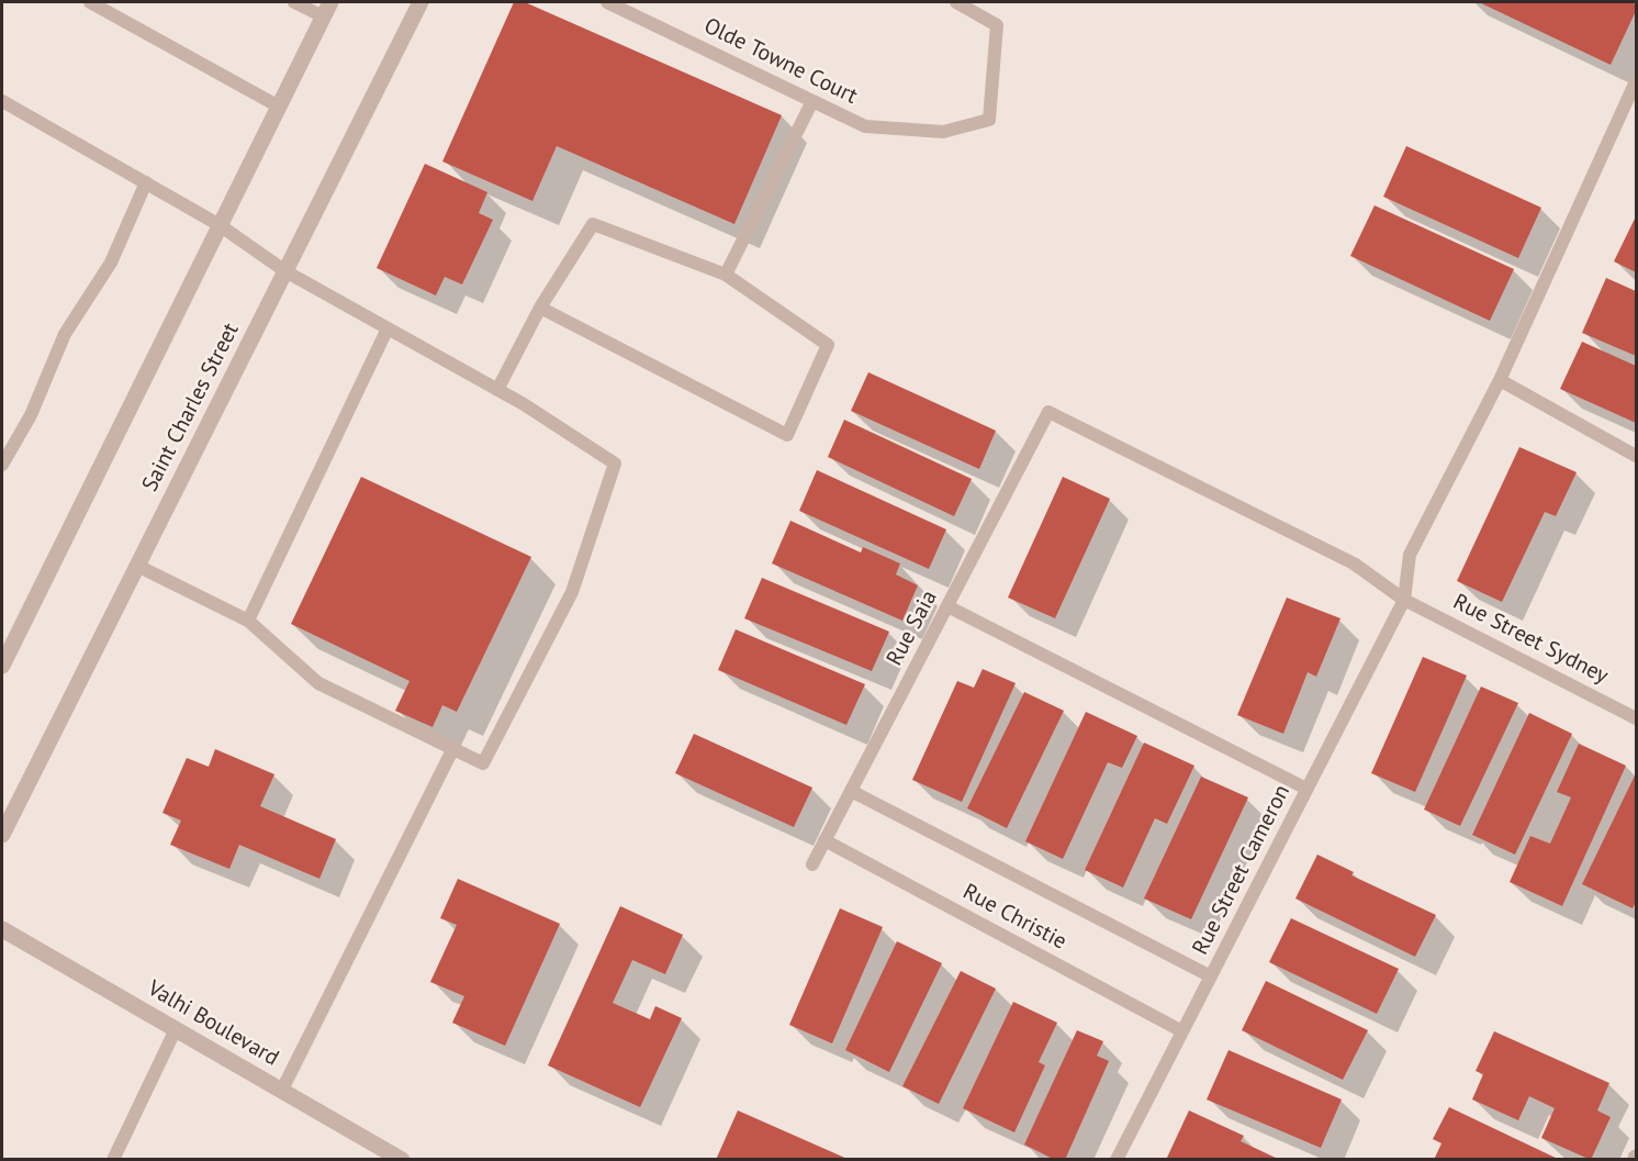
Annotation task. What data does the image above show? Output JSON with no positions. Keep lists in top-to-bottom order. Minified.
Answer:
{"streets":{"street":["Saint Charles Street","Valhi Boulevard"],"lane":["Olde Towne Court","Rue Saia","Rue Street Sydney","Rue Street Cameron","Rue Christie"]},"crossings":[["Rue Saia","Rue Street Sydney"],["Rue Saia","Rue Christie"],["Rue Street Sydney","Rue Street Cameron"],["Rue Street Cameron","Rue Christie"]]}
